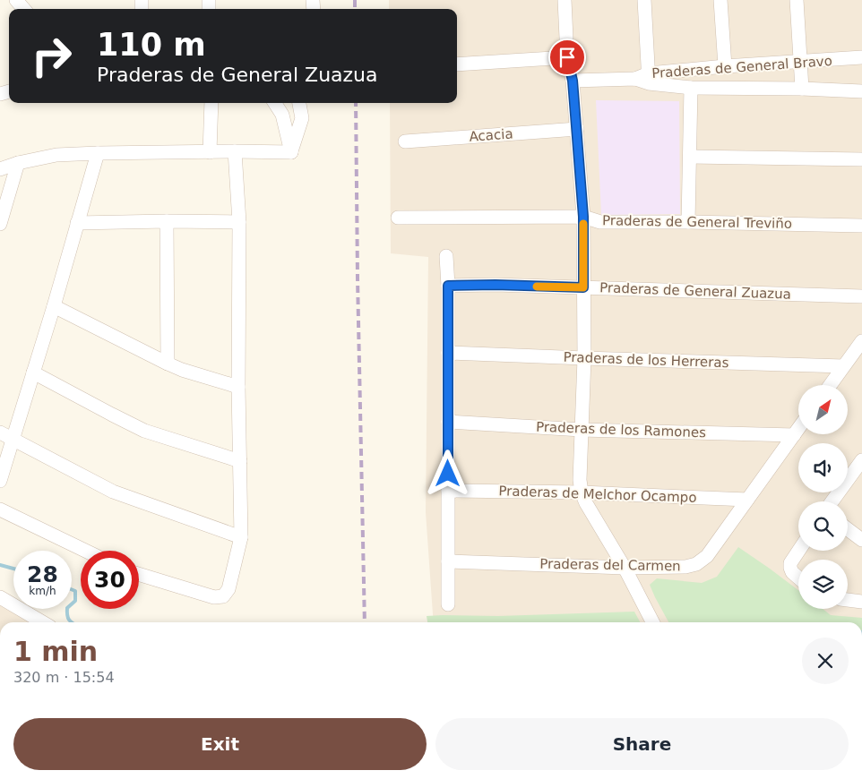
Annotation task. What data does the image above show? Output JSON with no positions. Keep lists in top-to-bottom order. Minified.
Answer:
{"streets":{"street":["Praderas de General Bravo","Acacia","Praderas de General Treviño","Praderas de General Zuazua","Praderas de los Herreras","Praderas de los Ramones","Praderas de Melchor Ocampo","Praderas del Carmen"]},"crossings":[["Praderas de los Ramones","Praderas del Carmen"],["Praderas de Melchor Ocampo","Praderas del Carmen"]],"north":"top right","page":{"turn":["110 m","Praderas de General Zuazua"],"speed":"28 km/h","limit":"30","heading":["1 min","320 m · 15:54"],"buttons":["Exit","Share"]}}
